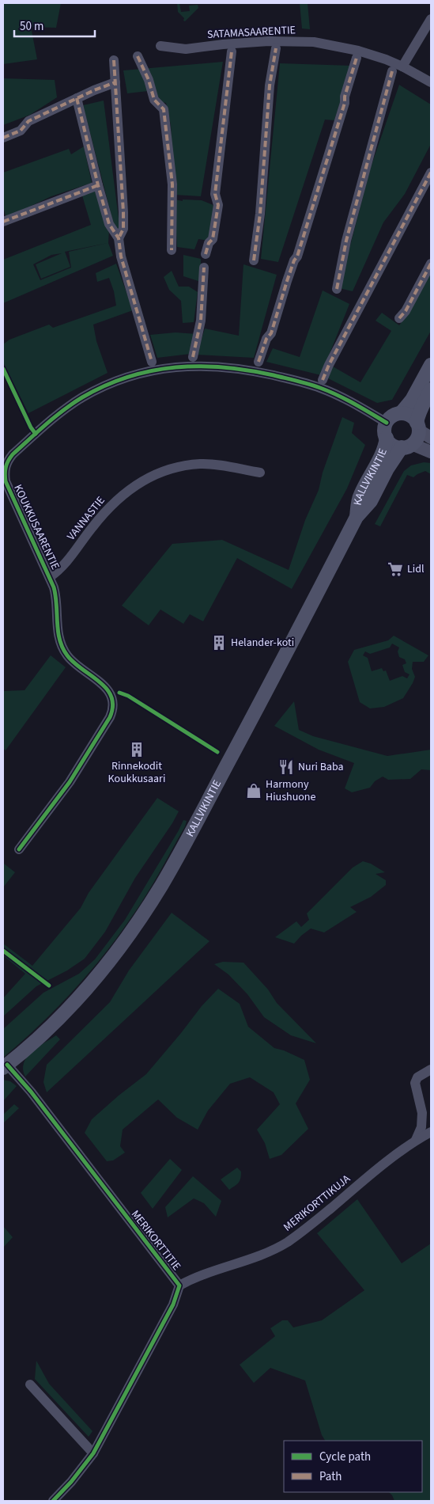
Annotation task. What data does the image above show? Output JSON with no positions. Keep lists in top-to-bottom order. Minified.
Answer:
{"streets":{"main road":["KALLVIKINTIE"],"street":["SATAMASAARENTIE","VANNASTIE","KOUKKUSAARENTIE","MERIKORTTIKUJA","MERIKORTTITIE"]},"crossings":[["KALLVIKINTIE","KOUKKUSAARENTIE"],["KALLVIKINTIE","MERIKORTTITIE"],["VANNASTIE","KOUKKUSAARENTIE"],["MERIKORTTIKUJA","MERIKORTTITIE"]],"places":{"supermarket":["Lidl"],"building":["Helander-koti","Rinnekodit Koukkusaari"],"restaurant":["Nuri Baba"],"shop":["Harmony Hiushuone"]},"legend":["Cycle path","Path"],"scale_bar":"50 m"}
